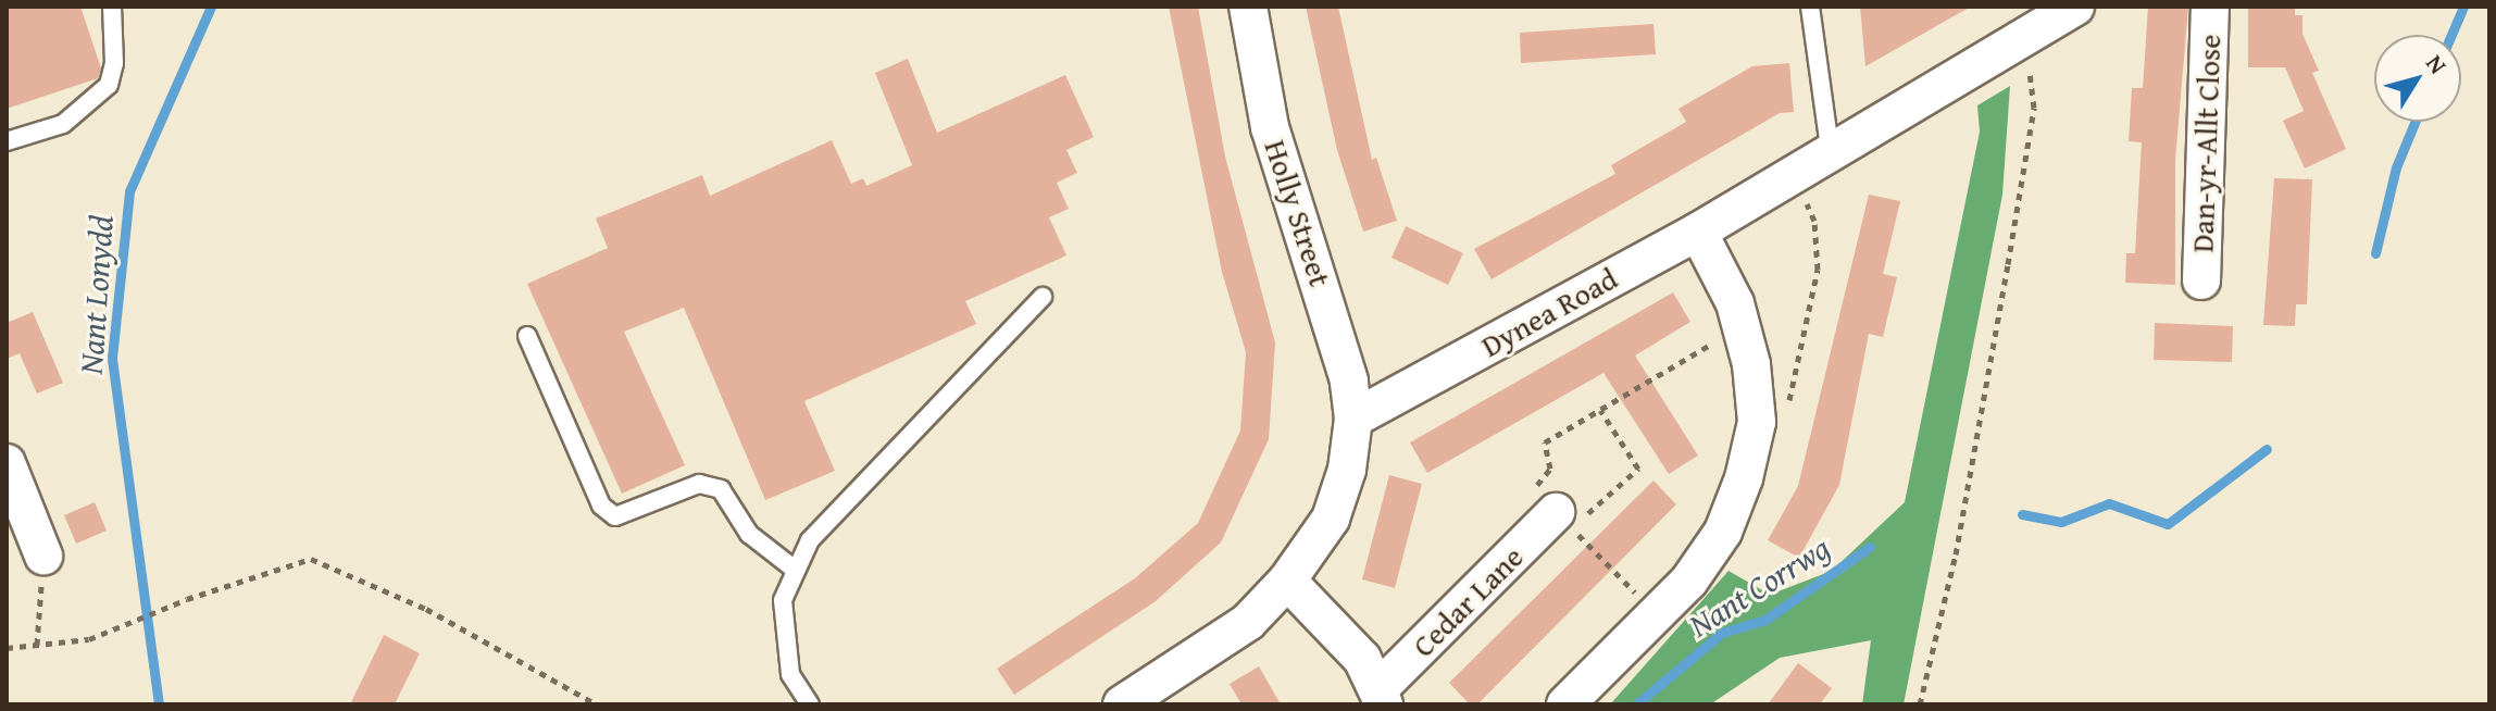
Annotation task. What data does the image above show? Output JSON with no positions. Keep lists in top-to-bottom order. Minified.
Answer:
{"streets":{"street":["Dan-yr-Allt Close","Holly Street","Dynea Road","Cedar Lane"]},"crossings":[["Holly Street","Dynea Road"]],"water":["Nant Lonydd","Nant Corrwg"],"north":"top right"}
